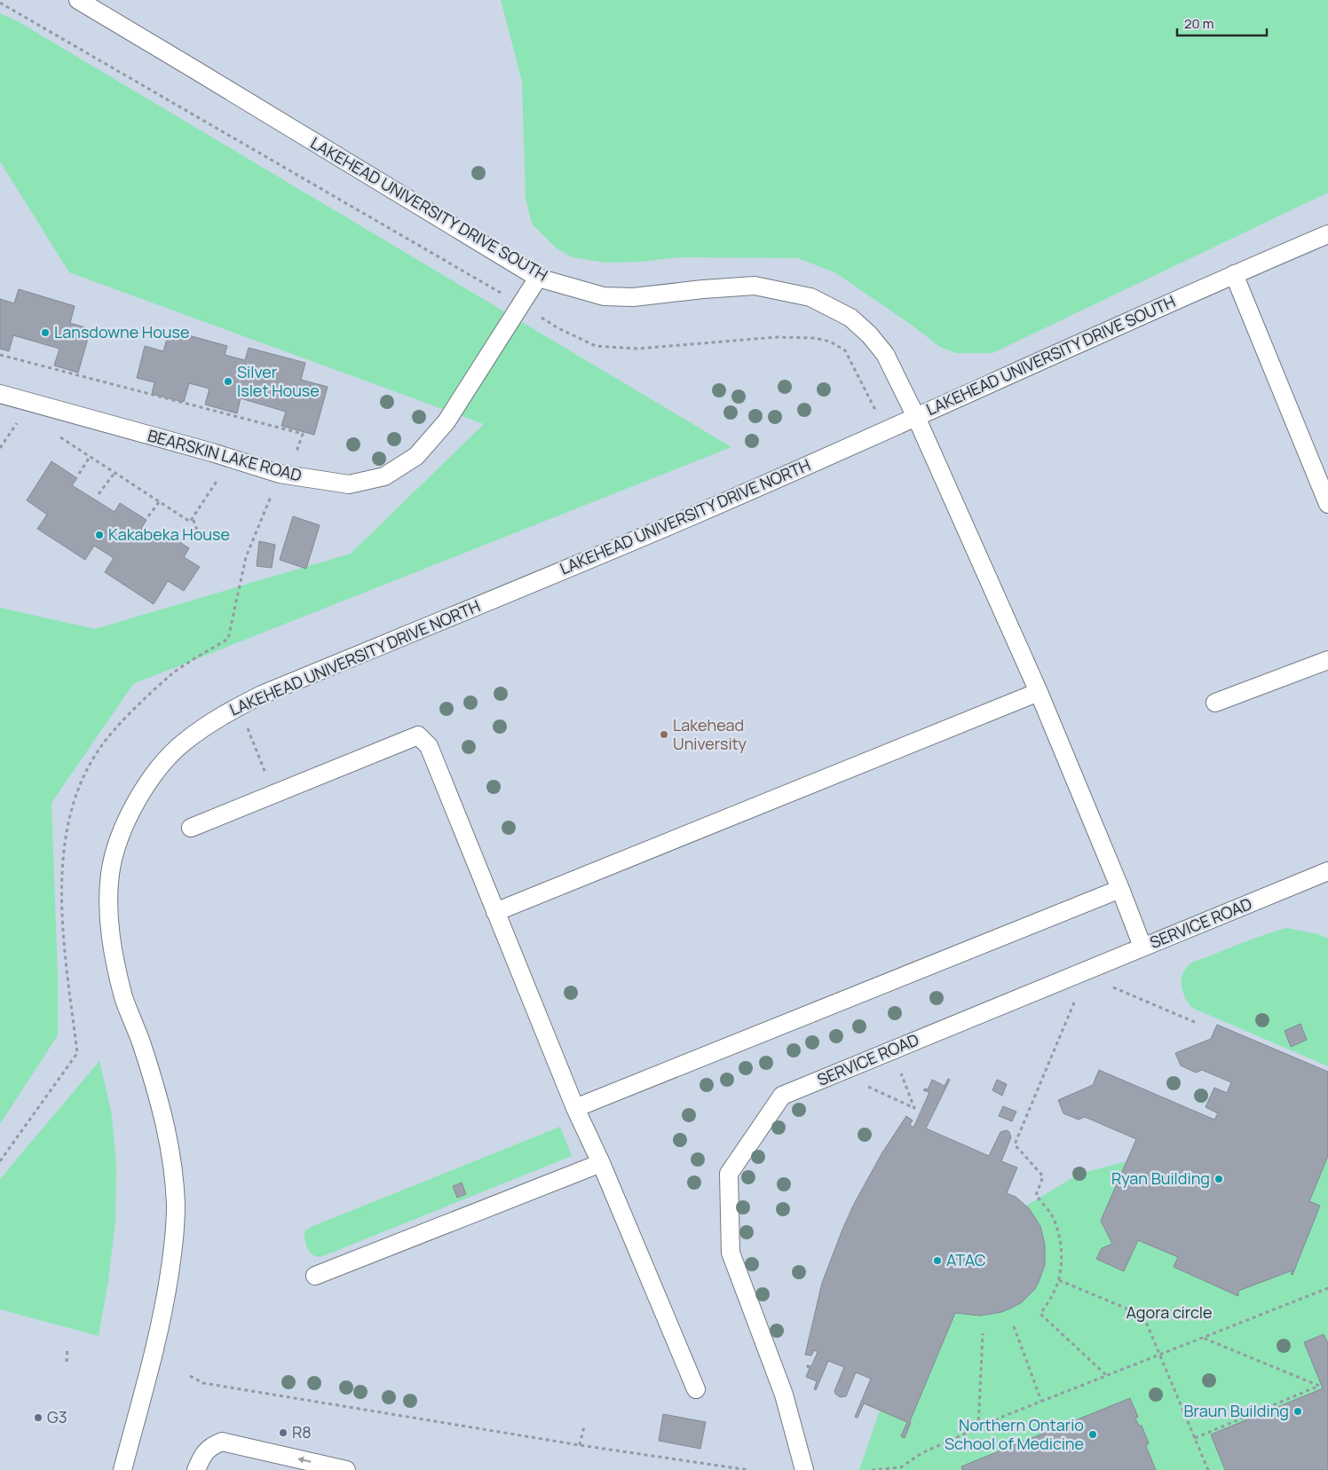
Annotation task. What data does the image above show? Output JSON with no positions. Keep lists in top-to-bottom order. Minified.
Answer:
{"streets":{"lane":["LAKEHEAD UNIVERSITY DRIVE SOUTH","BEARSKIN LAKE ROAD","LAKEHEAD UNIVERSITY DRIVE NORTH","SERVICE ROAD"]},"crossings":[["LAKEHEAD UNIVERSITY DRIVE SOUTH","BEARSKIN LAKE ROAD"],["LAKEHEAD UNIVERSITY DRIVE SOUTH","LAKEHEAD UNIVERSITY DRIVE NORTH"]],"parks":["Agora circle"],"places":["Lansdowne House","Silver Islet House","Kakabeka House","Lakehead University","Ryan Building","ATAC","Braun Building","G3","R8","Northern Ontario School of Medicine"],"scale_bar":"20 m"}
